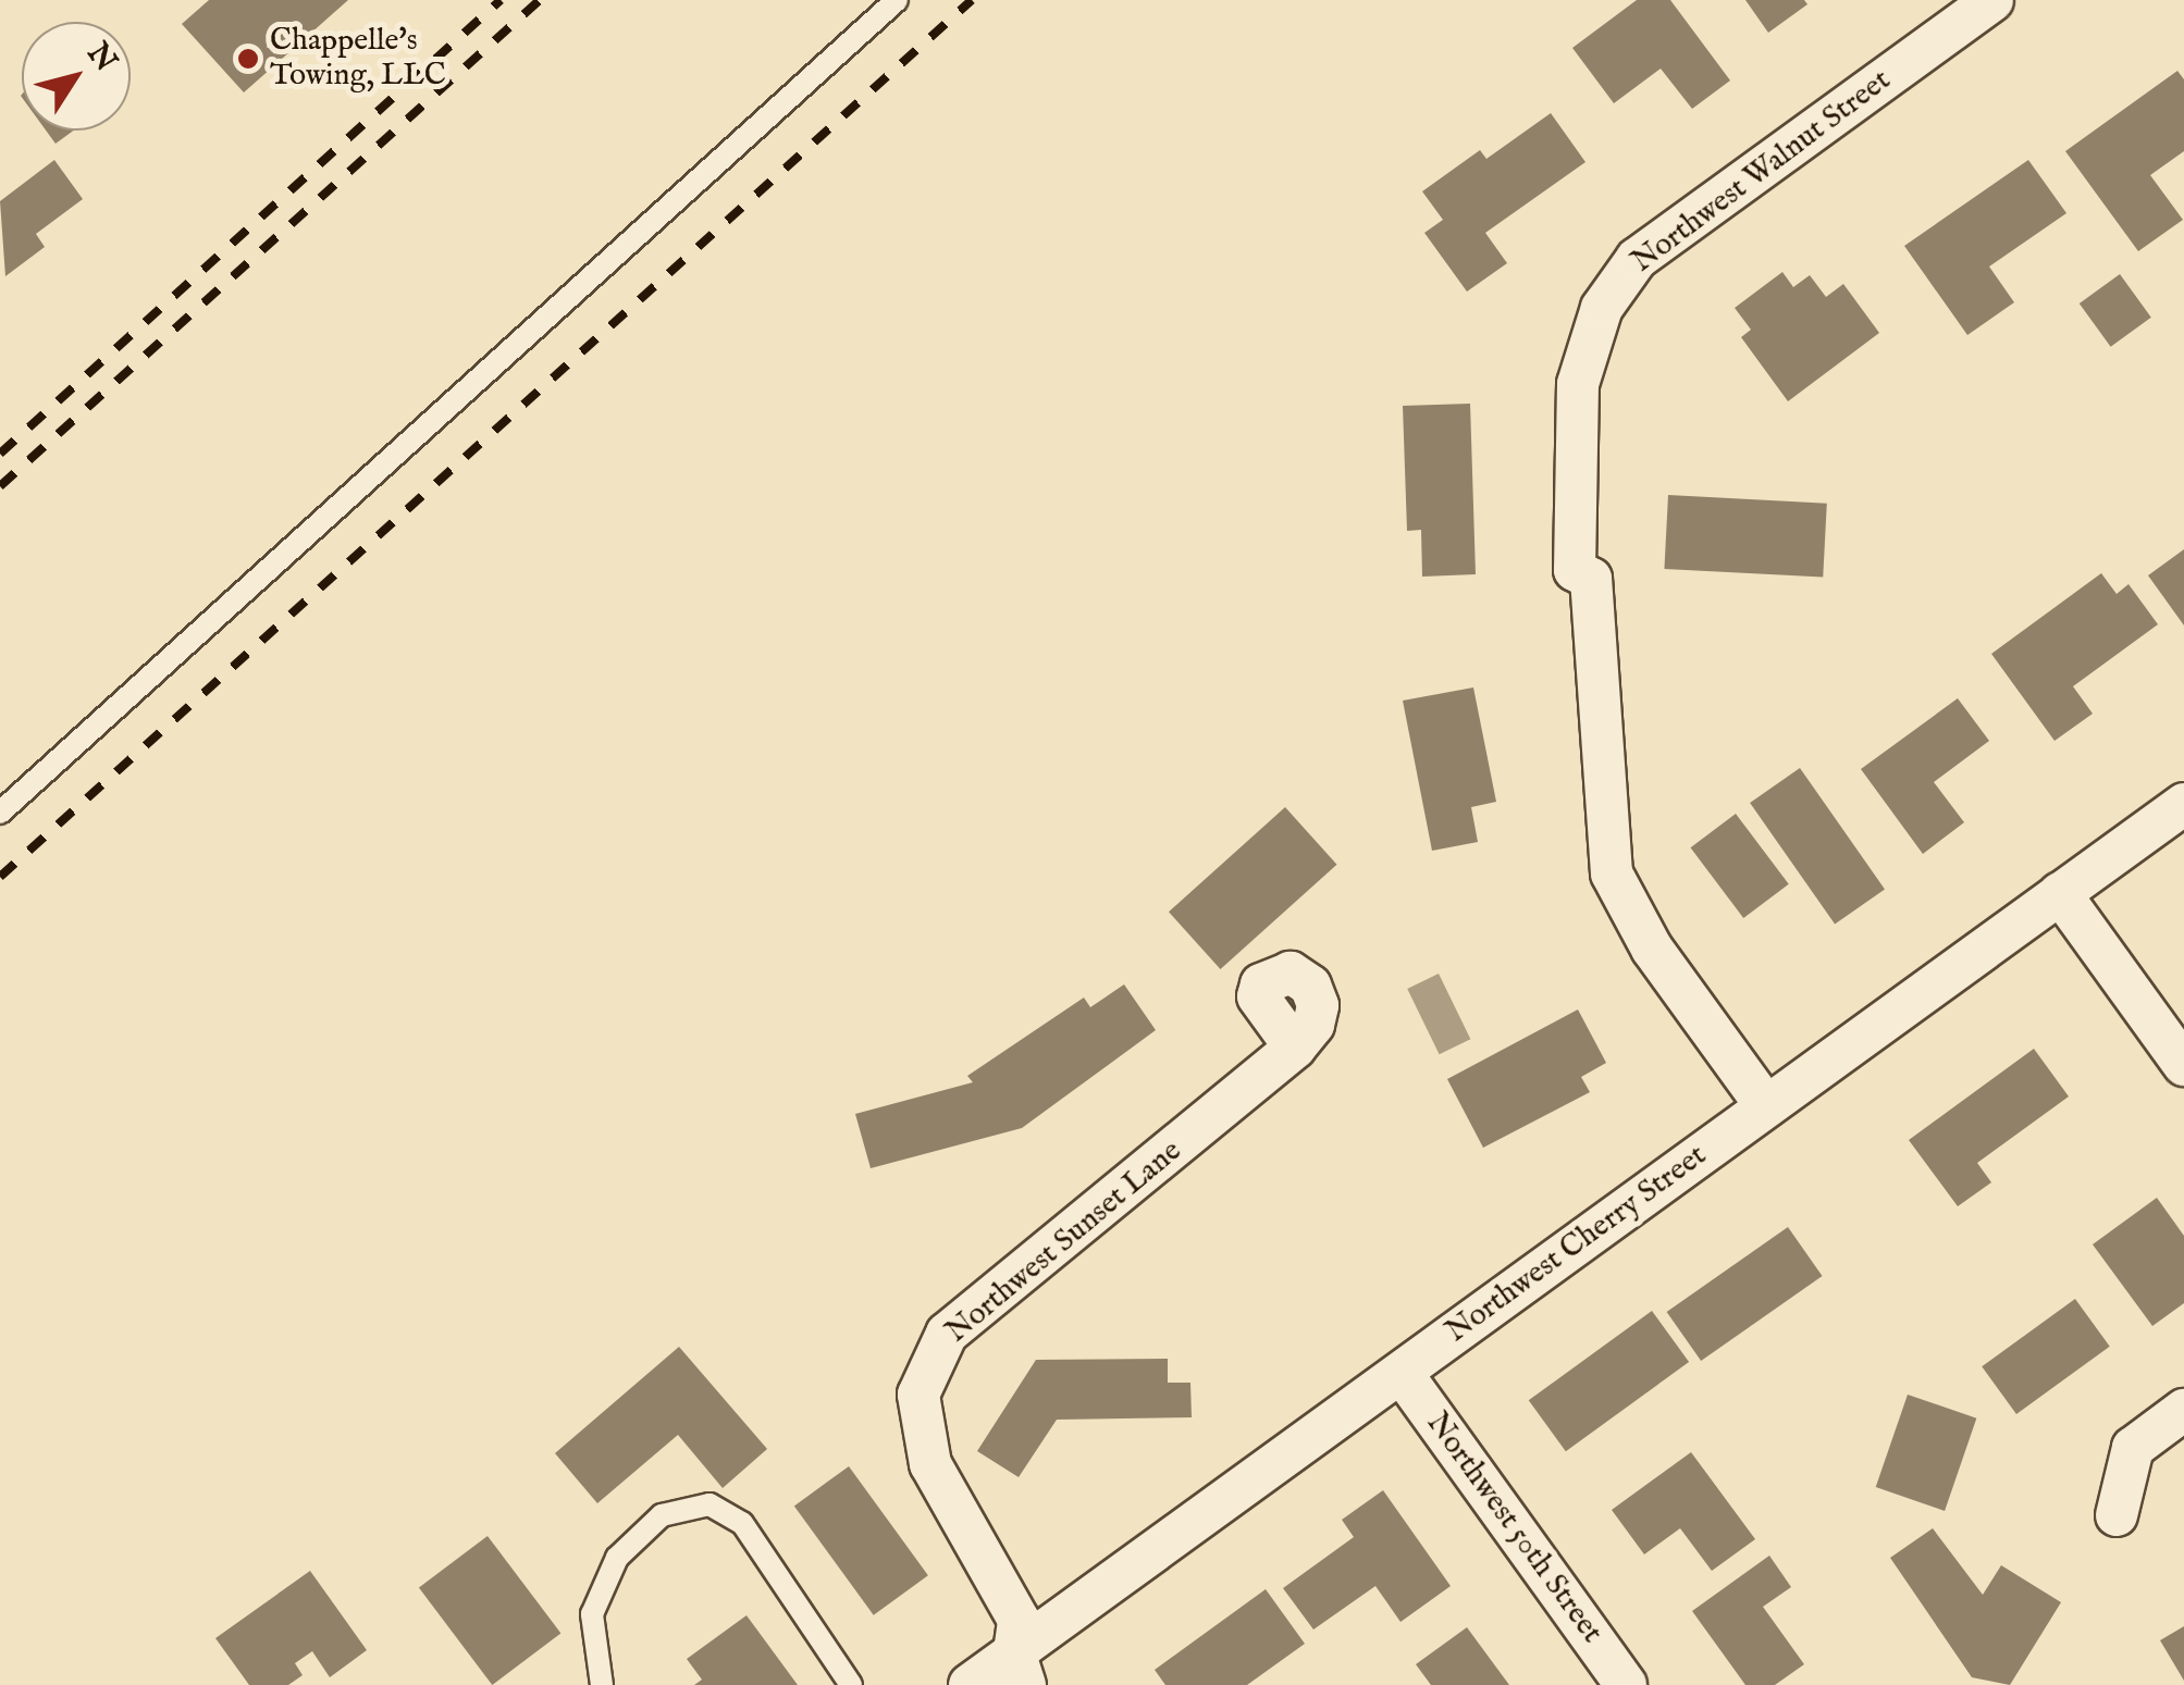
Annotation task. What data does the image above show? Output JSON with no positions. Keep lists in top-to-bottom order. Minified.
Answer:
{"streets":{"street":["Northwest Walnut Street","Northwest Sunset Lane","Northwest Cherry Street","Northwest 50th Street"]},"crossings":[["Northwest Walnut Street","Northwest Cherry Street"],["Northwest Sunset Lane","Northwest Cherry Street"],["Northwest Cherry Street","Northwest 50th Street"]],"places":["Chappelle's Towing, LLC"],"north":"top right"}
